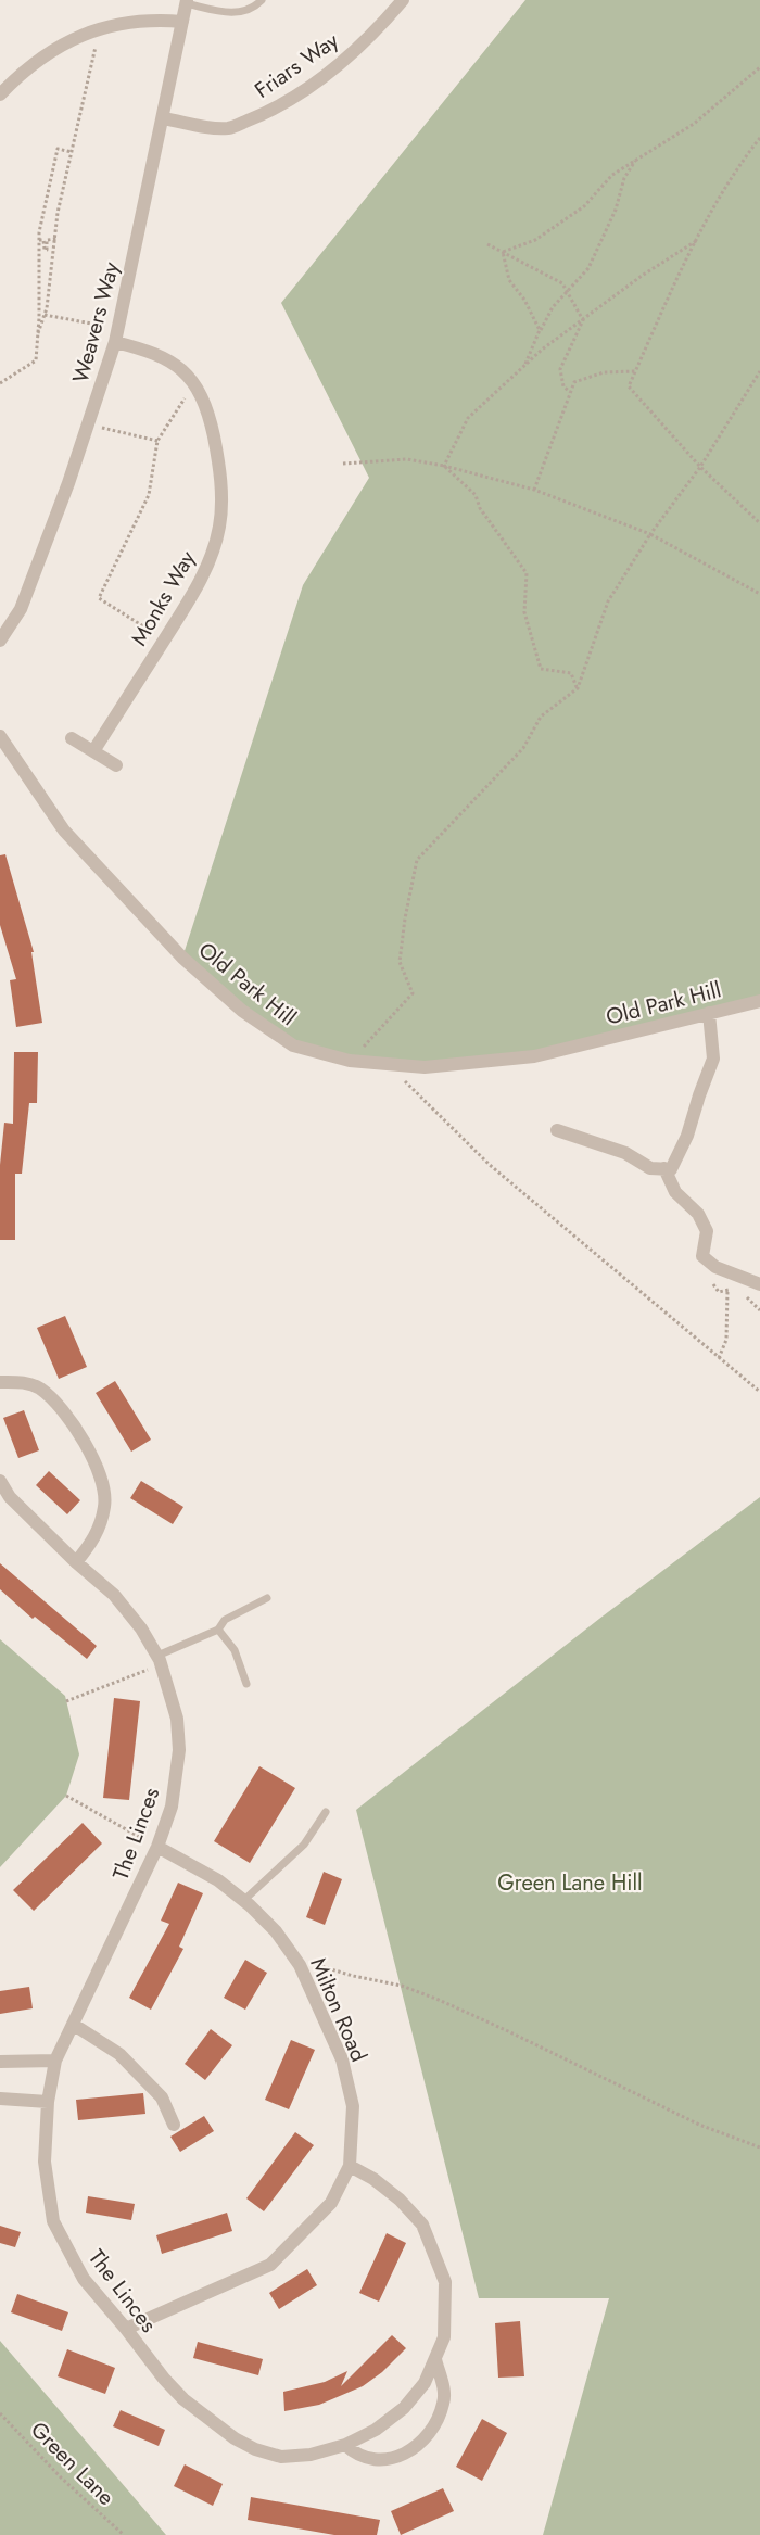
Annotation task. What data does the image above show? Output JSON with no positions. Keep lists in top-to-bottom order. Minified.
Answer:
{"streets":{"street":["Friars Way","Weavers Way","Monks Way","Old Park Hill","The Linces","Milton Road"],"path":["Green Lane"]},"crossings":[["Friars Way","Weavers Way"],["Weavers Way","Monks Way"],["The Linces","Milton Road"]],"parks":["Green Lane Hill"]}
